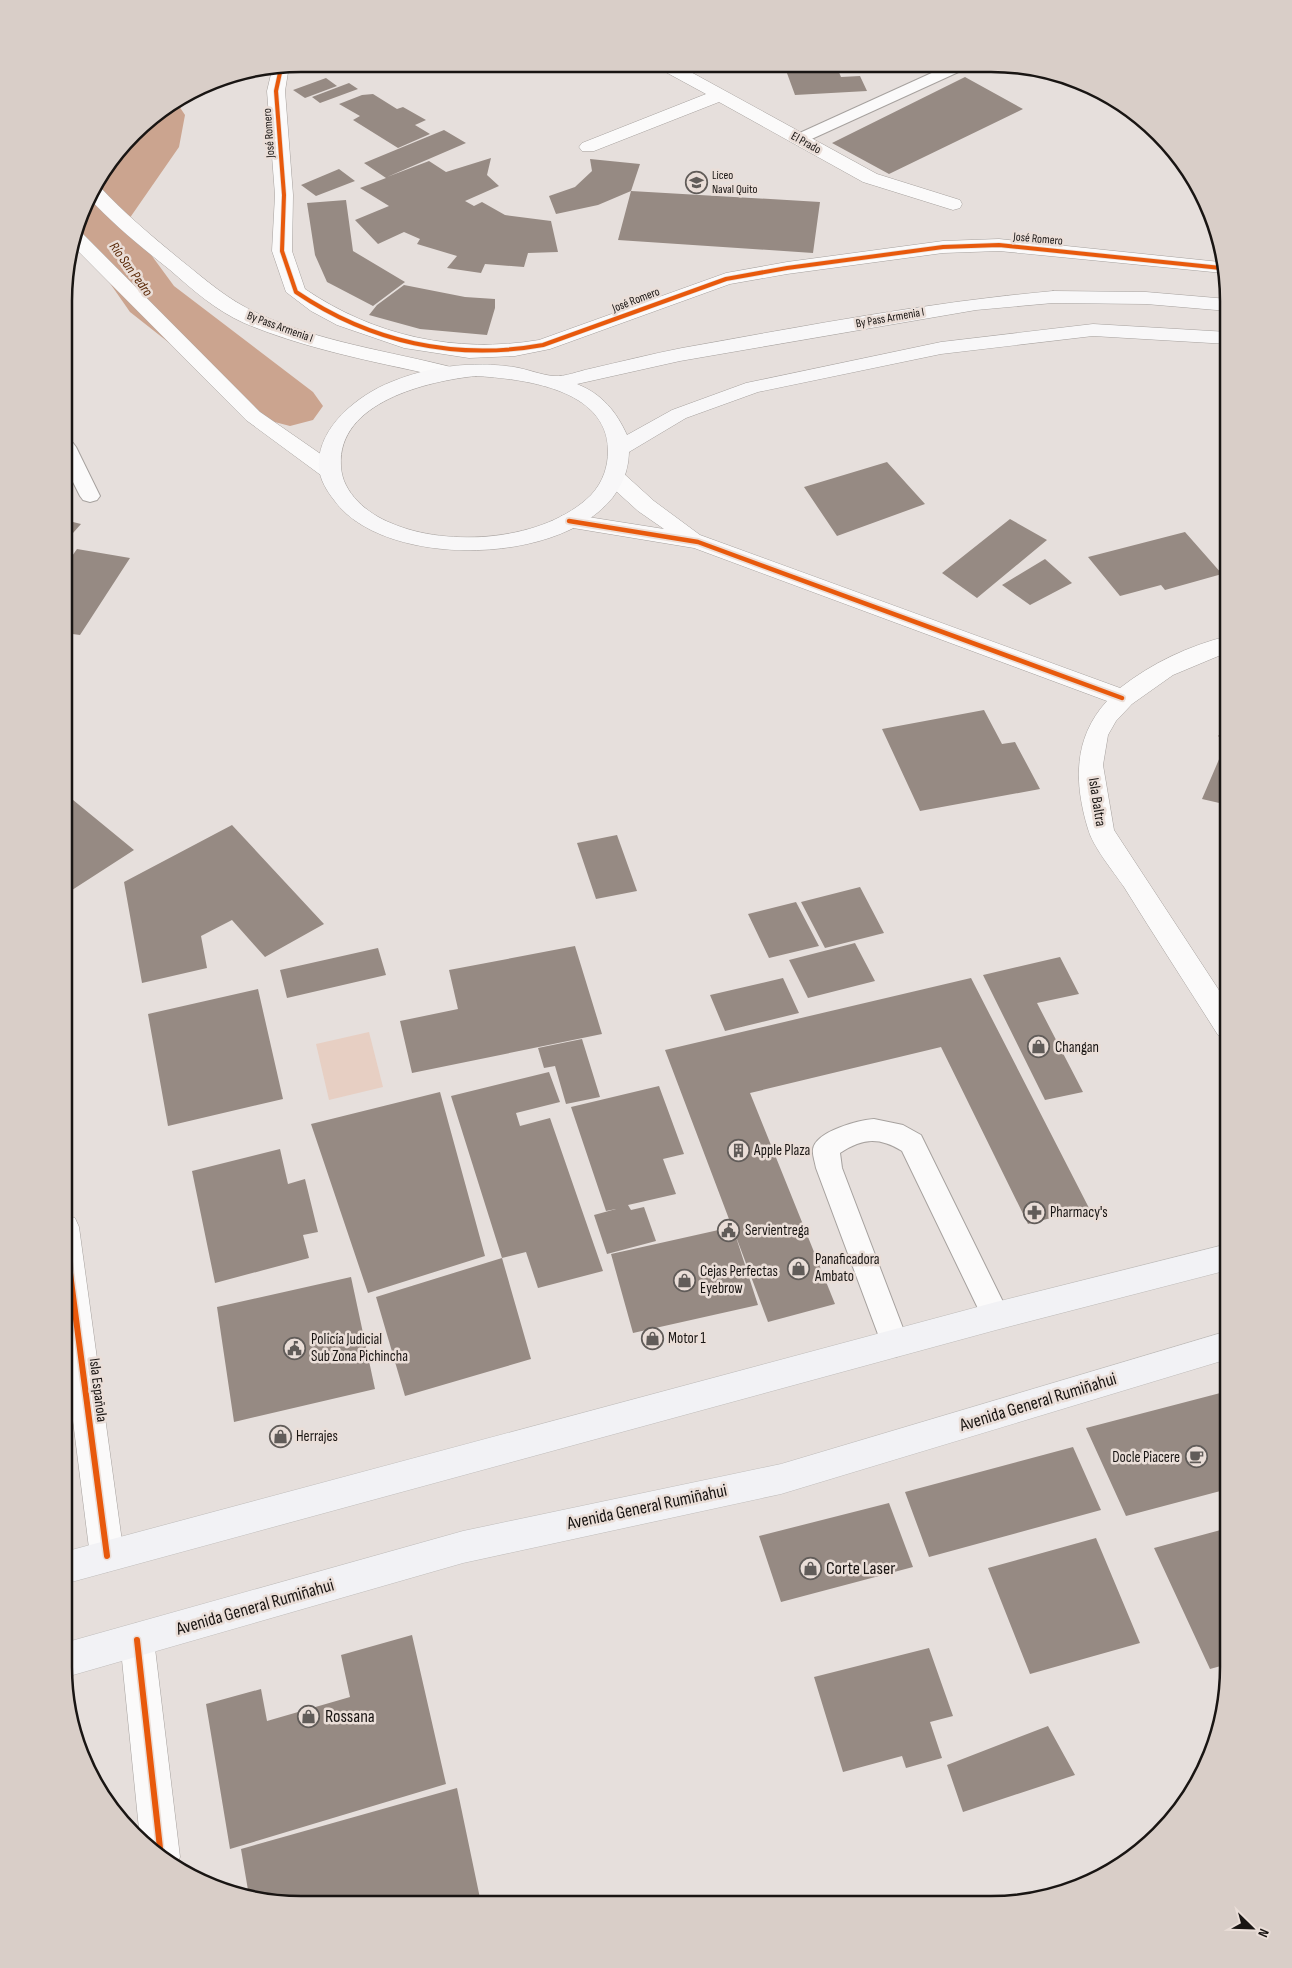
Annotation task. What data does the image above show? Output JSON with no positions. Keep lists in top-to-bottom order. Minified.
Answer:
{"streets":{"highway":["Avenida General Rumiñahui"],"main road":["By Pass Armenia I"],"street":["José Romero","El Prado","Isla Baltra","Isla Española"]},"water":["Río San Pedro"],"places":{"school or university":["Liceo Naval Quito"],"shop":["Changan","Panaficadora Ambato","Cejas Perfectas Eyebrow","Motor 1","Herrajes","Corte Laser","Rossana"],"building":["Apple Plaza"],"pharmacy":["Pharmacy's"],"public building":["Servientrega","Policía Judicial Sub Zona Pichincha"],"cafe":["Docle Piacere"]},"north":"bottom right"}
